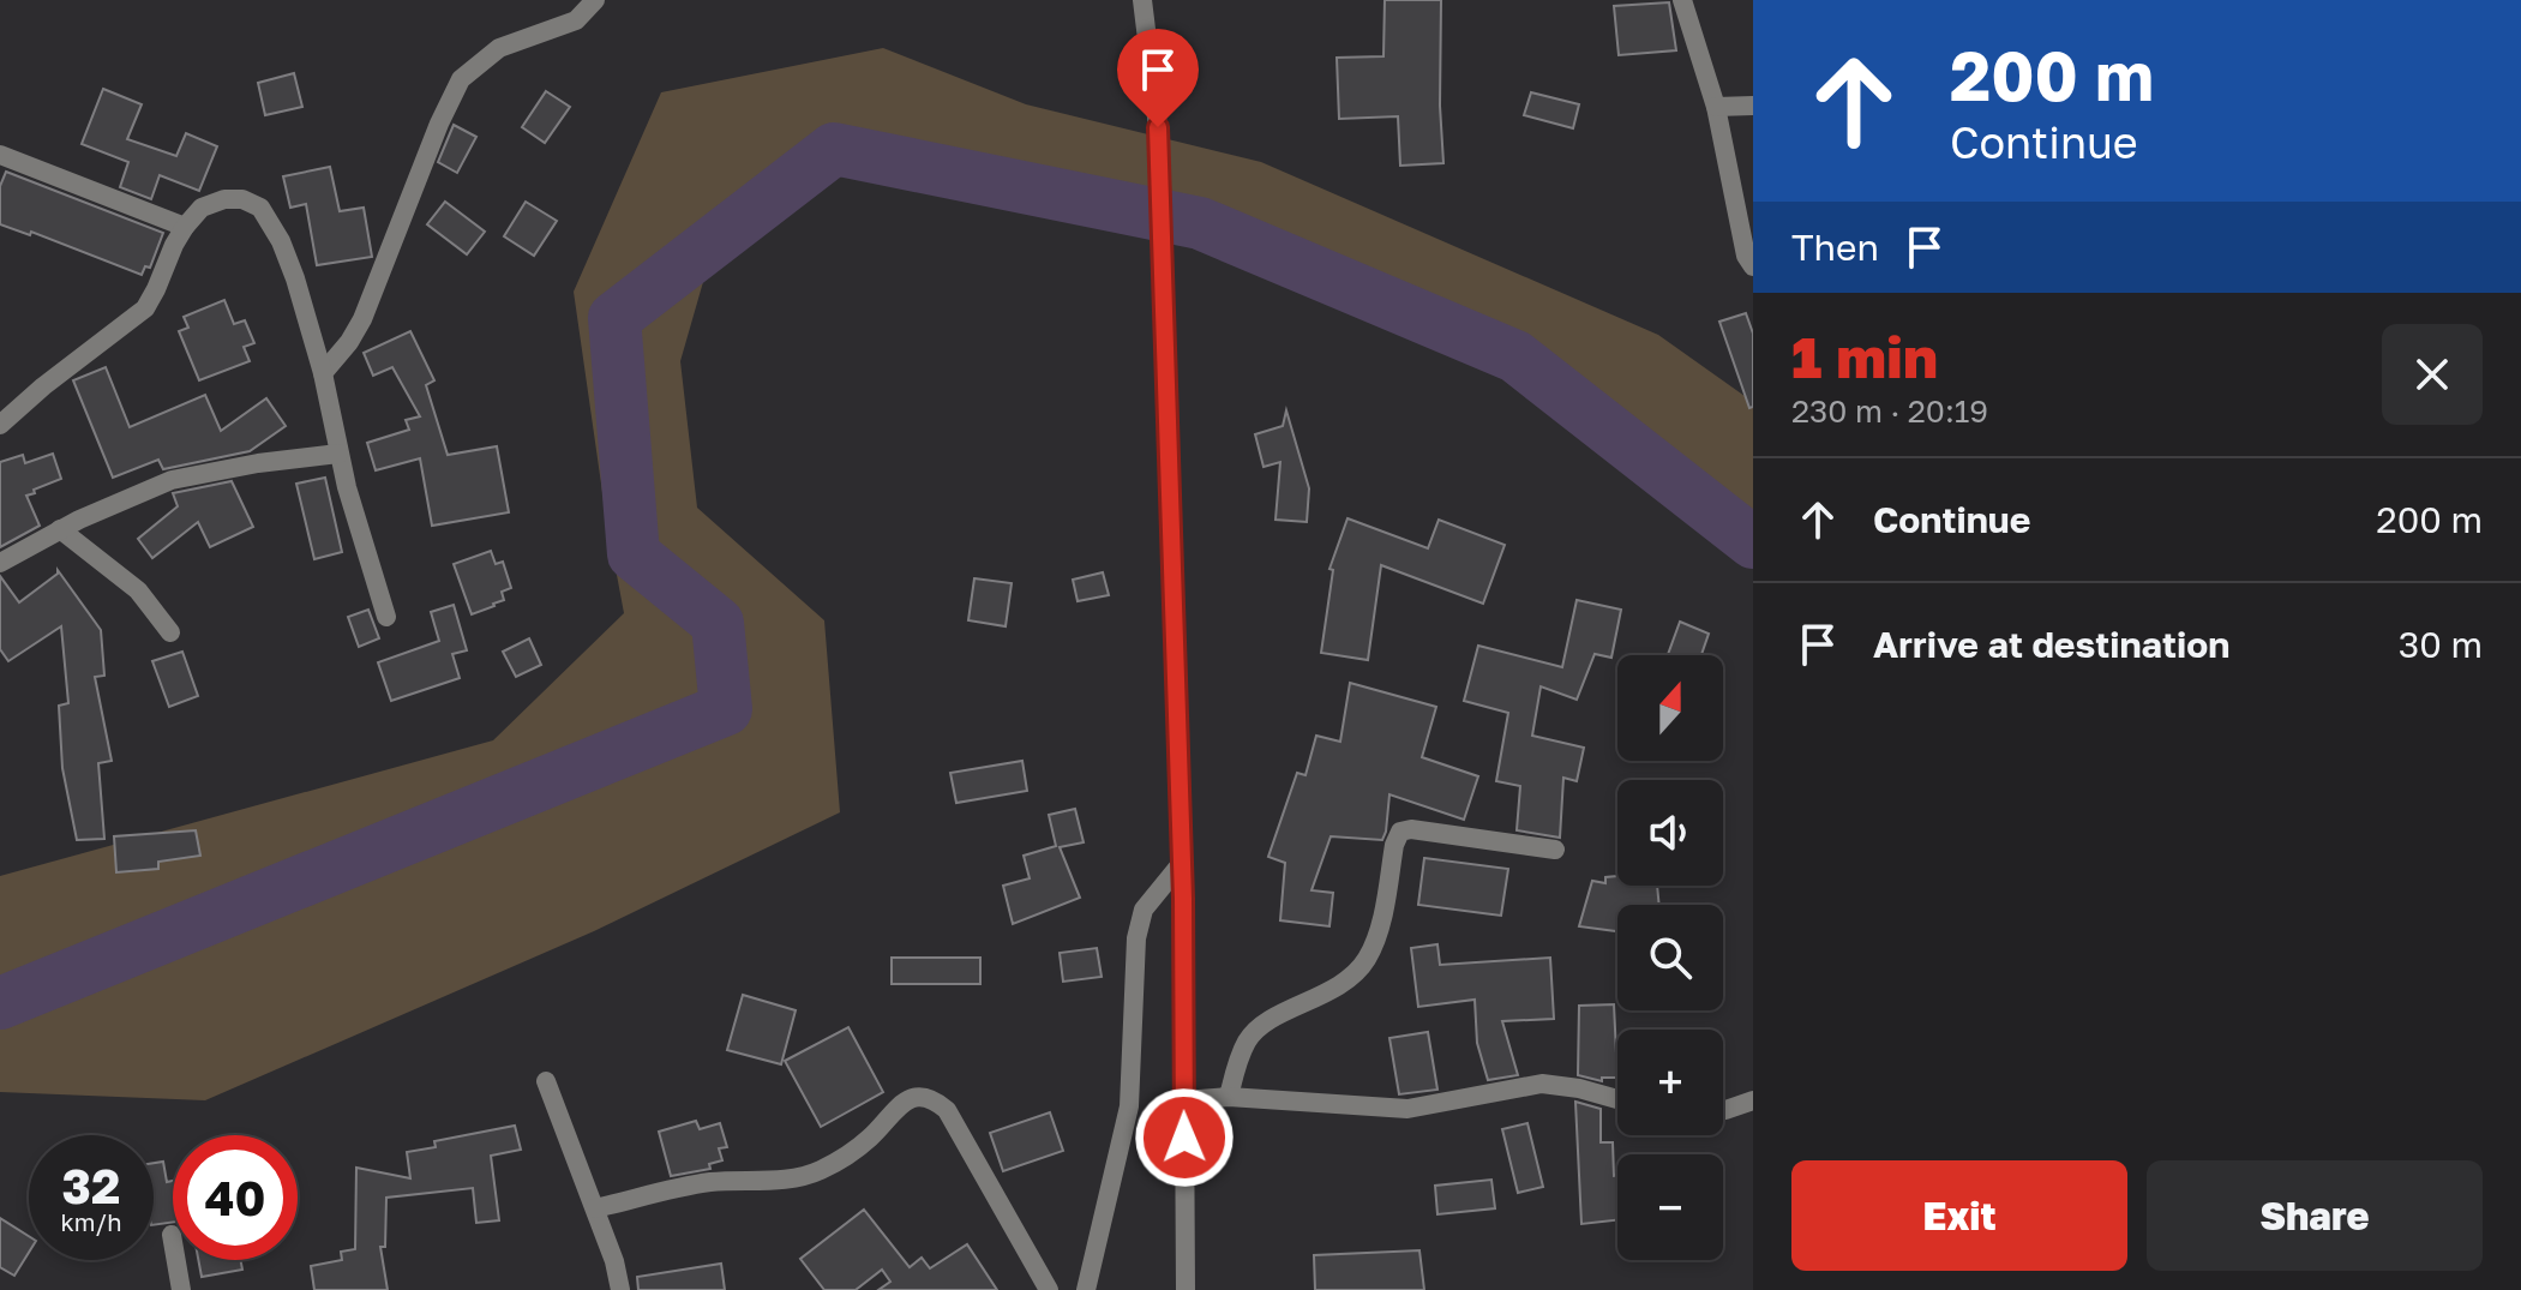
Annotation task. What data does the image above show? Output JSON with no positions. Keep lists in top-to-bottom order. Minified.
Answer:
{"north":"top","page":{"turn":["200 m","Continue"],"then":"Then","heading":["1 min","230 m · 20:19"],"list":[{"name":"Continue","value":"200 m"},{"name":"Arrive at destination","value":"30 m"}],"map_buttons":["+","−"],"speed":"32 km/h","limit":"40","buttons":["Exit","Share"]}}
